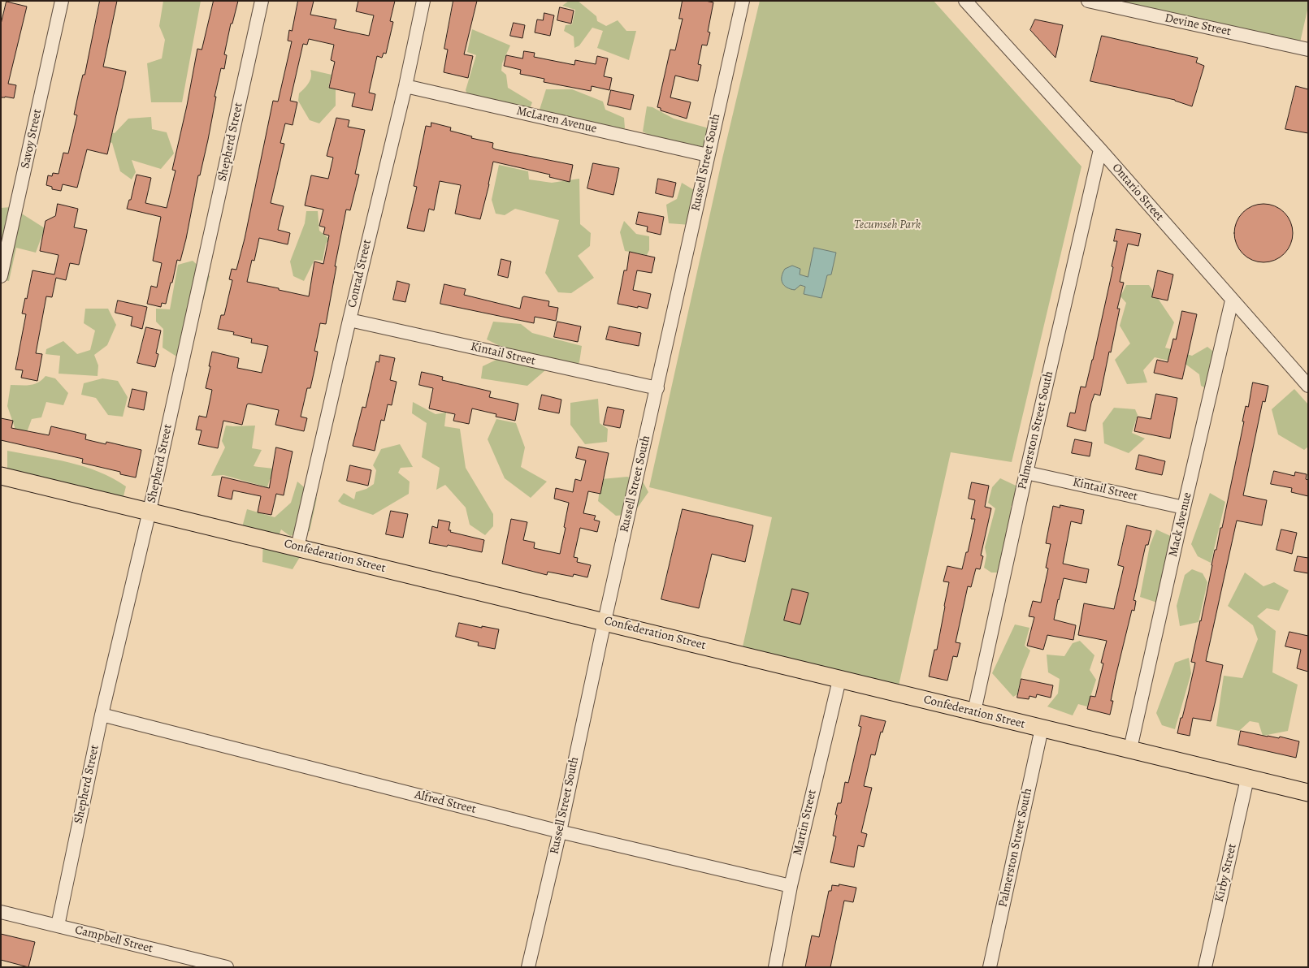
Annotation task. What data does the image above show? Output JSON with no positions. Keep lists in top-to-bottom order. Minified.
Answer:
{"streets":{"main road":["Confederation Street"],"street":["Devine Street","McLaren Avenue","Savoy Street","Shepherd Street","Russell Street South","Ontario Street","Conrad Street","Kintail Street","Palmerston Street South","Mack Avenue","Alfred Street","Martin Street","Kirby Street","Campbell Street"]},"crossings":[["McLaren Avenue","Russell Street South"],["McLaren Avenue","Conrad Street"],["Shepherd Street","Confederation Street"],["Shepherd Street","Alfred Street"],["Shepherd Street","Campbell Street"],["Russell Street South","Kintail Street"],["Russell Street South","Confederation Street"],["Russell Street South","Alfred Street"],["Ontario Street","Palmerston Street South"],["Ontario Street","Mack Avenue"],["Conrad Street","Kintail Street"],["Conrad Street","Confederation Street"],["Kintail Street","Palmerston Street South"],["Kintail Street","Mack Avenue"],["Palmerston Street South","Confederation Street"],["Mack Avenue","Confederation Street"],["Confederation Street","Martin Street"],["Confederation Street","Kirby Street"],["Alfred Street","Martin Street"]],"parks":["Tecumseh Park"]}
